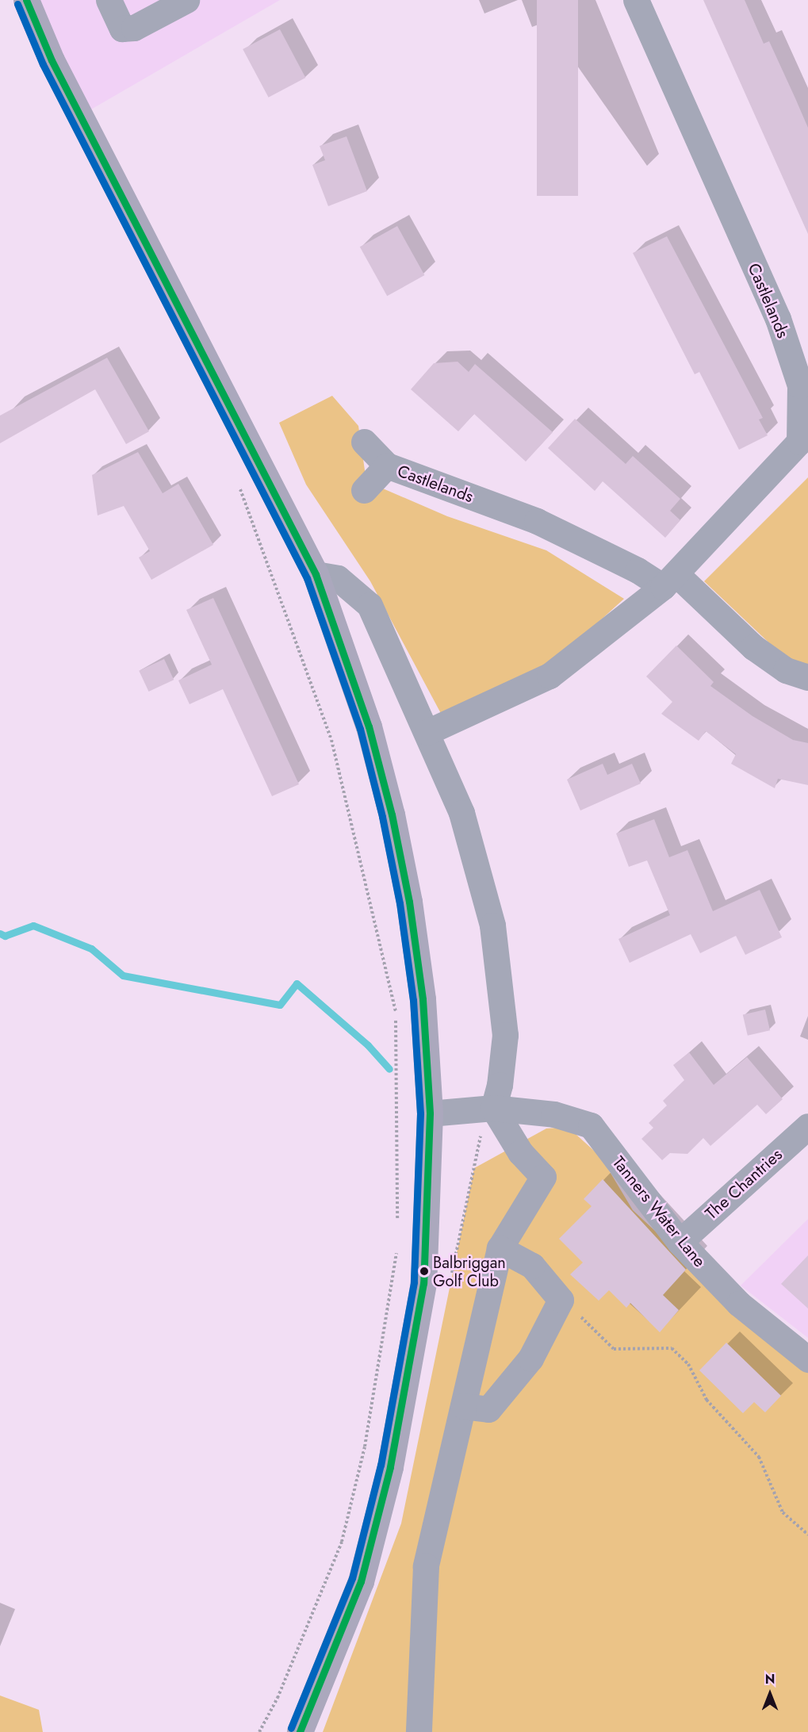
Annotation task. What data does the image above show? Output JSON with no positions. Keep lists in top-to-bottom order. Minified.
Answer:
{"streets":{"street":["Castlelands","The Chantries","Tanners Water Lane"]},"crossings":[["The Chantries","Tanners Water Lane"]],"places":["Balbriggan Golf Club"],"north":"top"}
